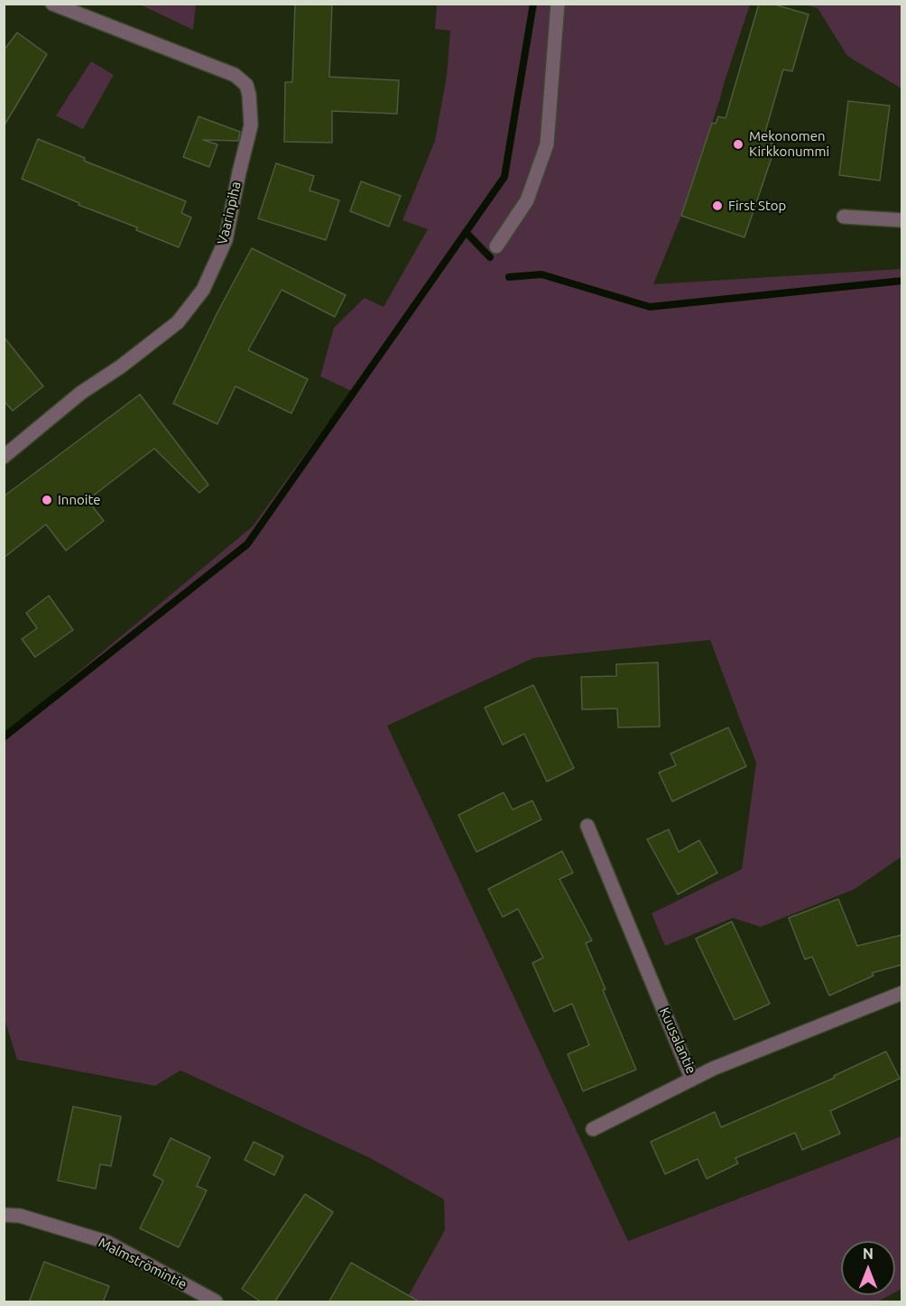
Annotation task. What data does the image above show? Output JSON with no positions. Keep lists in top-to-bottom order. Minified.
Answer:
{"streets":{"street":["Vaarinpiha","Kuusalantie","Malmströmintie"]},"places":["Mekonomen Kirkkonummi","First Stop","Innoite"],"north":"top"}
